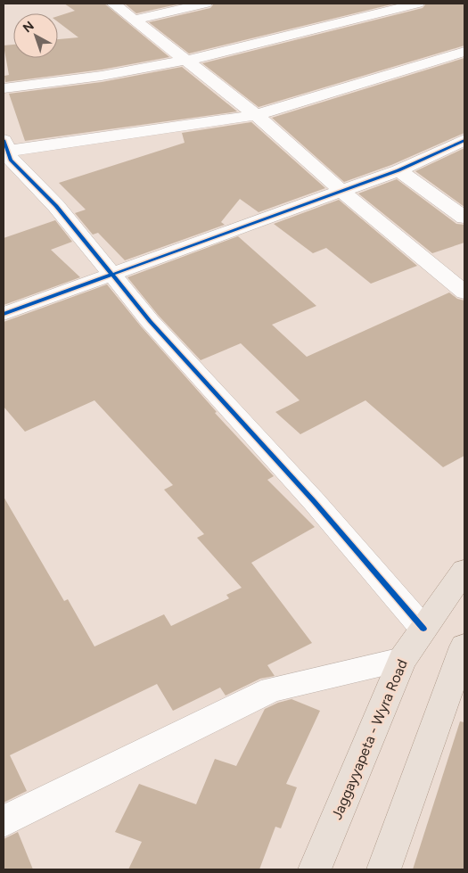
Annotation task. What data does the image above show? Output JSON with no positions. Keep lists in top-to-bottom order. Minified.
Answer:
{"streets":{"main road":["Jaggayyapeta - Wyra Road"]},"north":"top left"}
